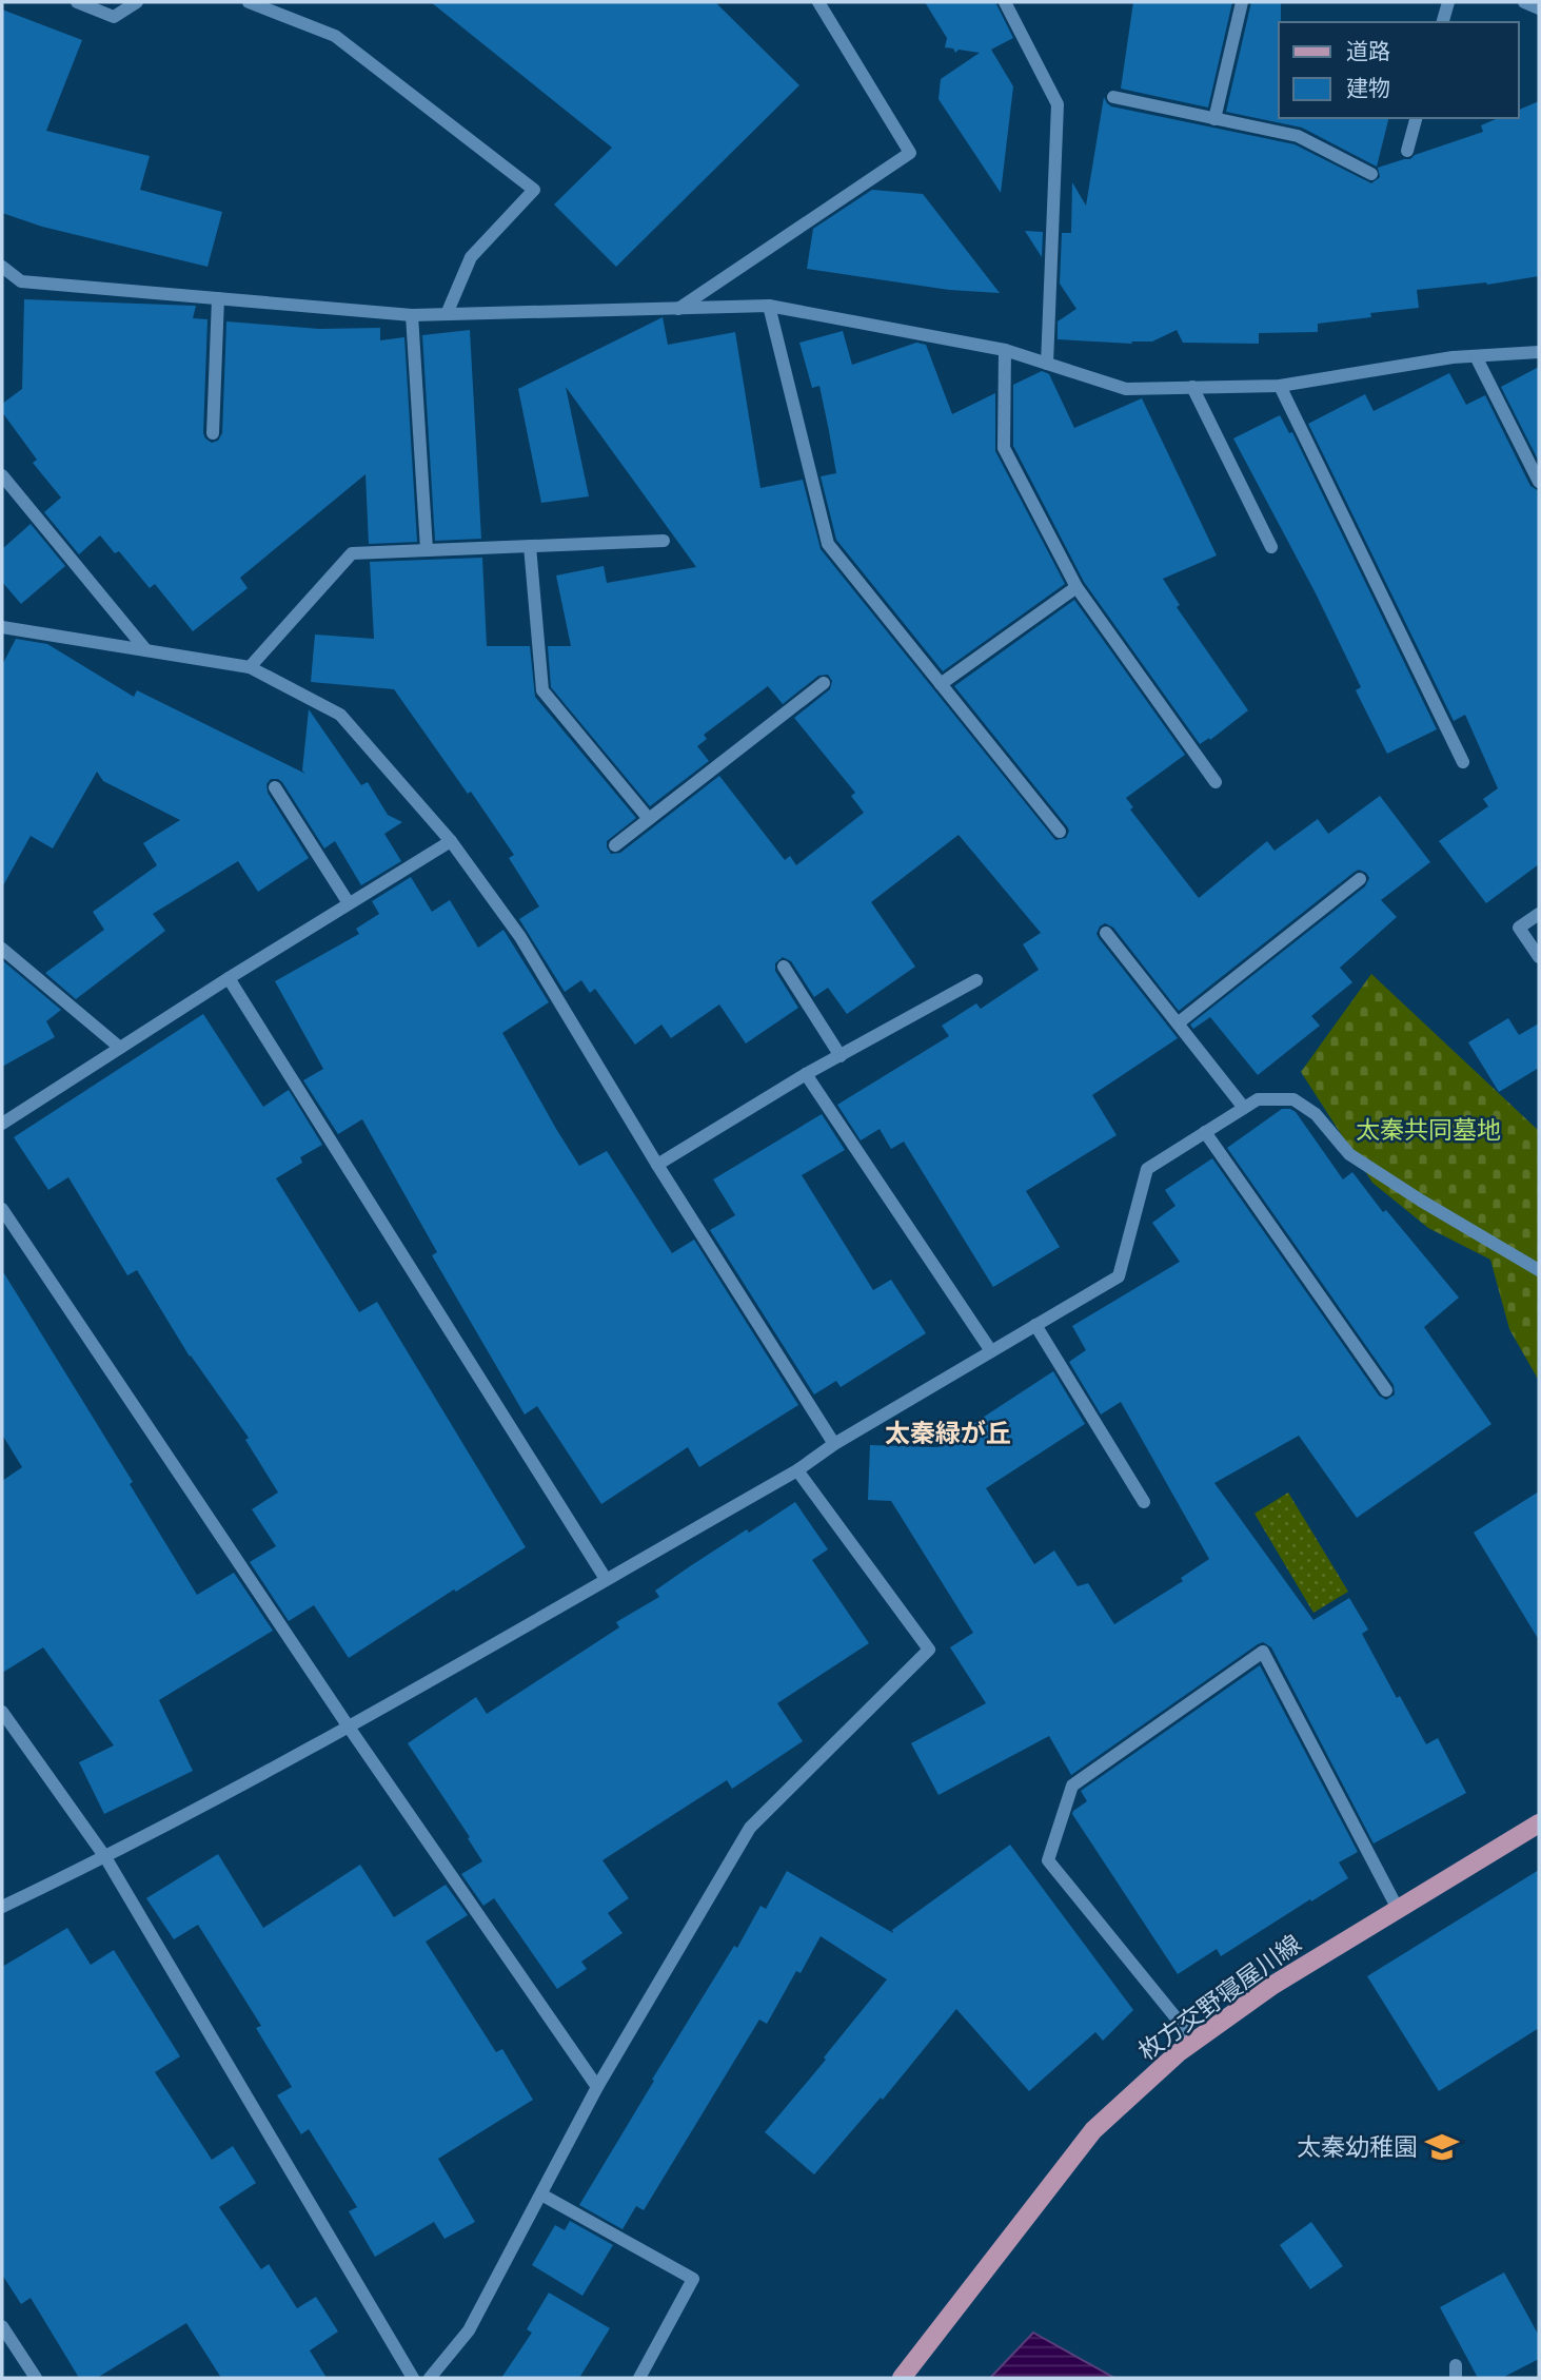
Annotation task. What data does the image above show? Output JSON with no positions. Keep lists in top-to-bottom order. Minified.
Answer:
{"streets":{"main road":["枚方交野寝屋川線"]},"districts":["太秦緑が丘"],"parks":["太秦共同墓地"],"places":{"school or university":["太秦幼稚園"]},"legend":["道路","建物"]}
